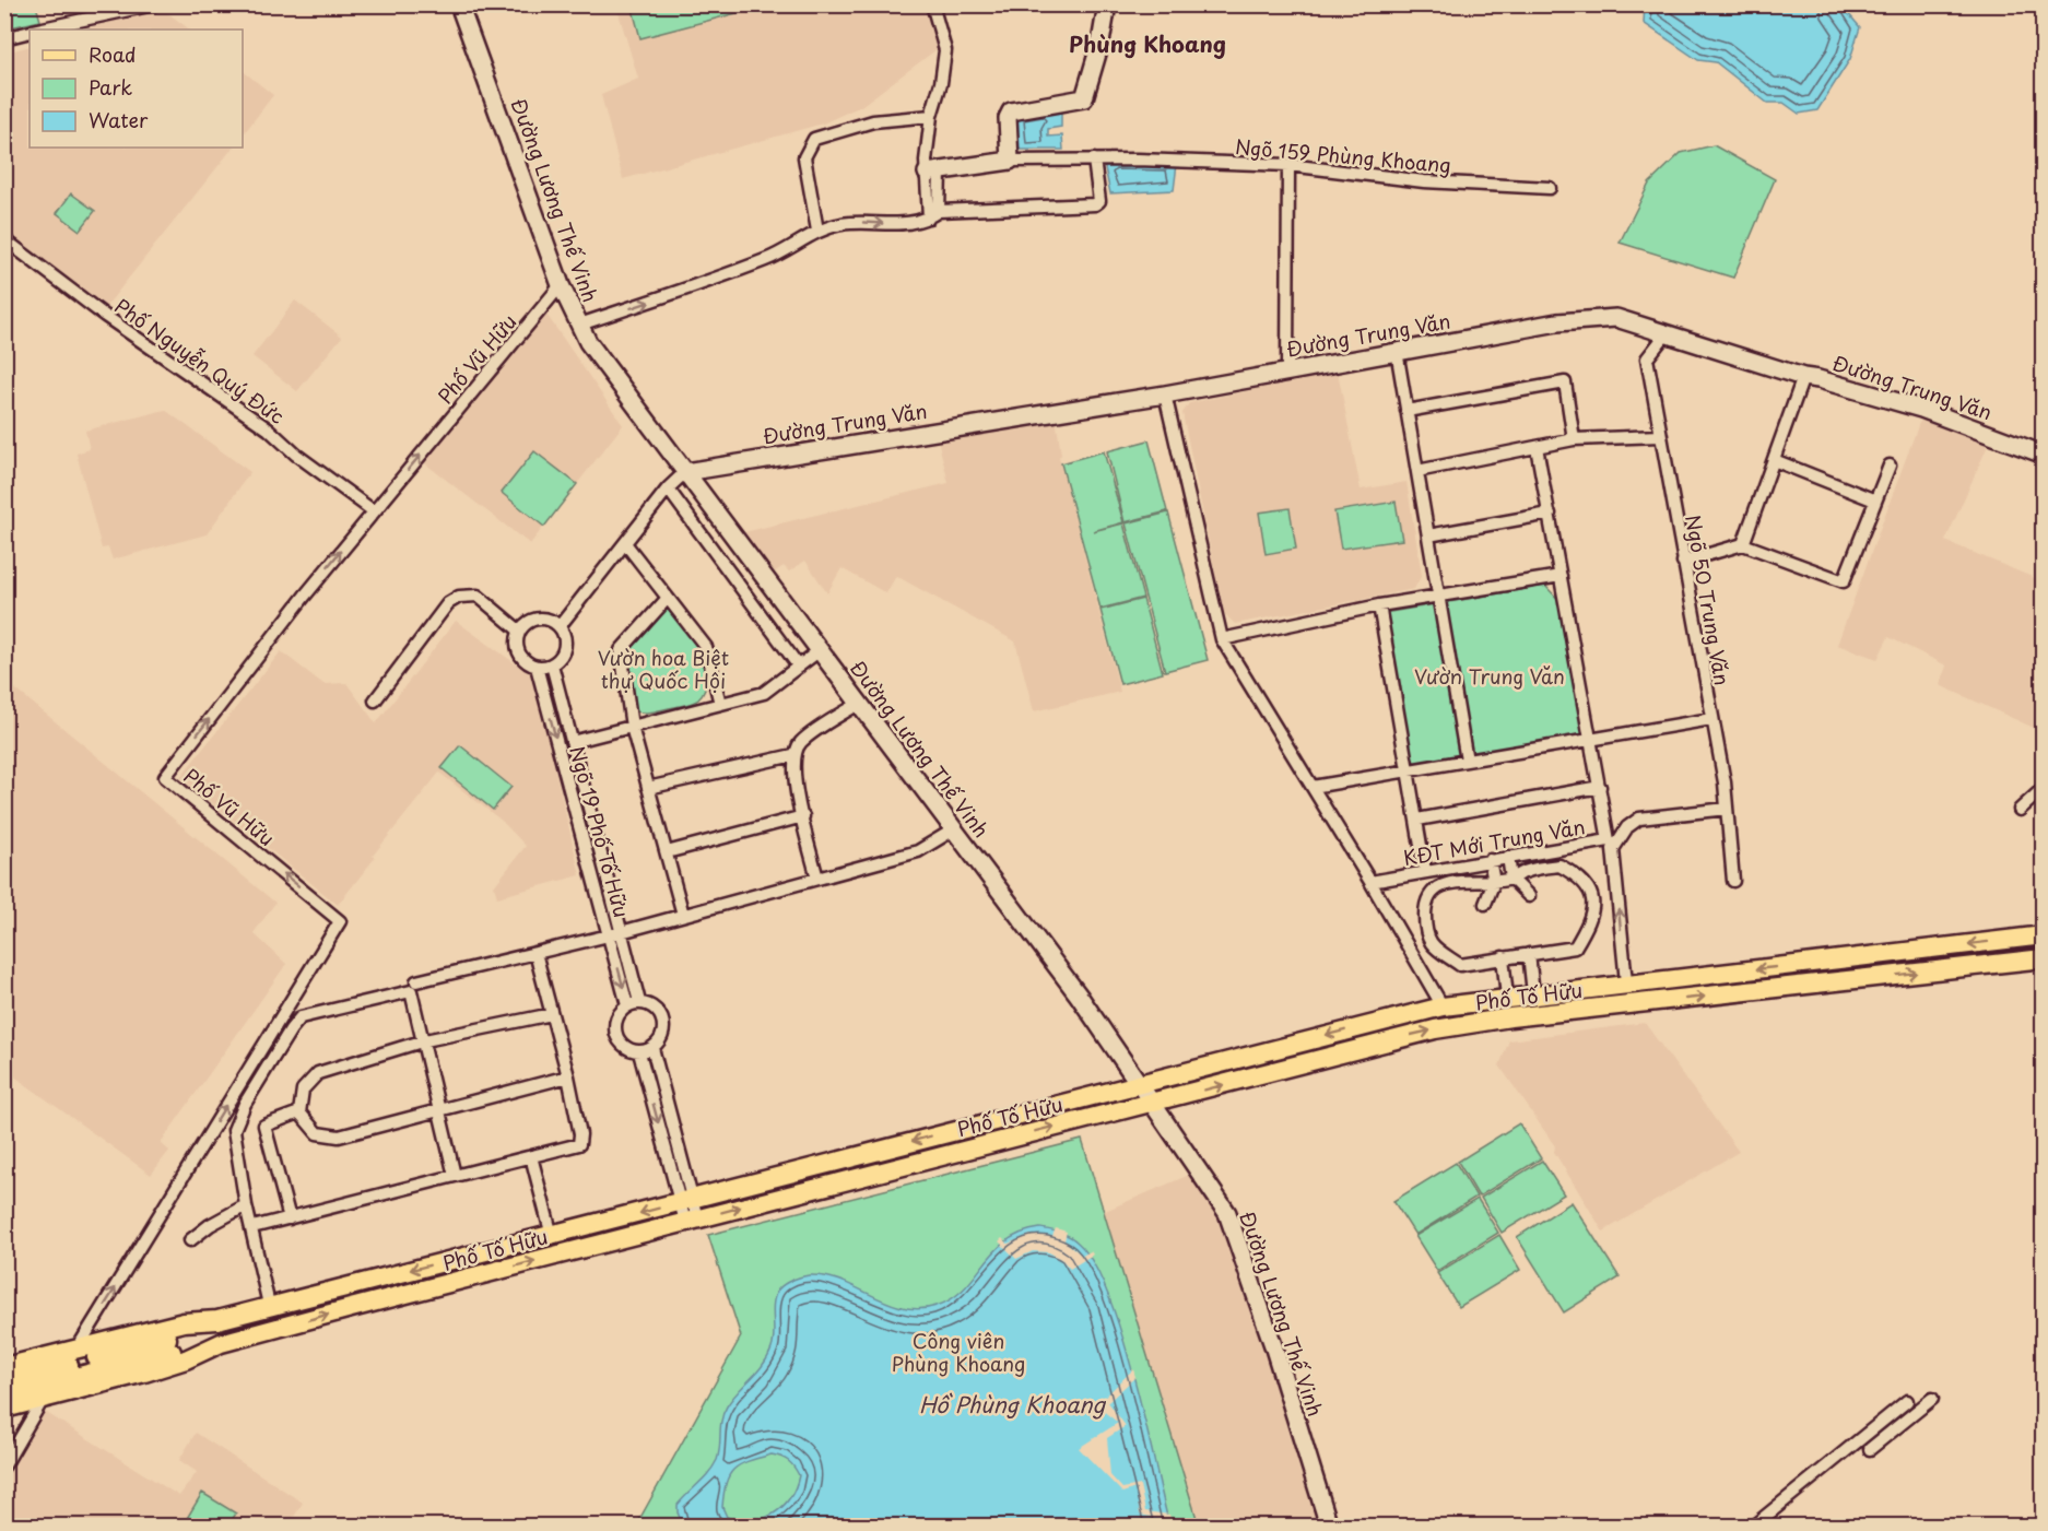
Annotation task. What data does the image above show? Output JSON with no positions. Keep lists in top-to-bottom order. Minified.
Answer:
{"streets":{"main road":["Phố Tố Hữu"],"street":["Ngõ 159 Phùng Khoang","Đường Lương Thế Vinh","Đường Trung Văn","Phố Vũ Hữu","Phố Nguyễn Quý Đức","Ngõ 50 Trung Văn","Ngõ 19 Phố Tố Hữu","KĐT Mới Trung Văn"]},"crossings":[["Đường Lương Thế Vinh","Đường Trung Văn"],["Đường Lương Thế Vinh","Phố Vũ Hữu"],["Đường Lương Thế Vinh","Phố Tố Hữu"],["Đường Trung Văn","Ngõ 50 Trung Văn"],["Phố Vũ Hữu","Phố Nguyễn Quý Đức"],["Phố Vũ Hữu","Phố Tố Hữu"]],"one_way":["Phố Vũ Hữu"],"districts":["Phùng Khoang"],"water":["Hồ Phùng Khoang"],"parks":["Vườn hoa Biệt thự Quốc Hội","Vườn Trung Văn","Công viên Phùng Khoang"],"legend":["Road","Park","Water"]}
